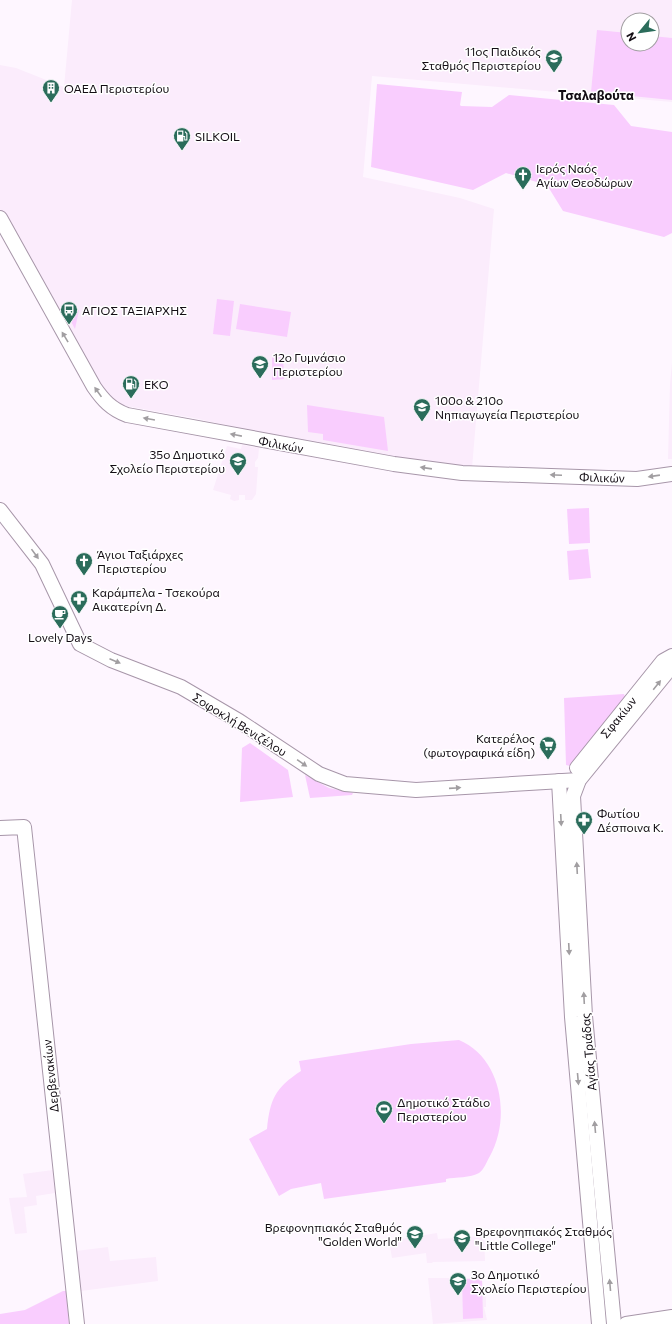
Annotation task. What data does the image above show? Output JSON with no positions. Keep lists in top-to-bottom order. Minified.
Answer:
{"streets":{"street":["Φιλικών","Σφακίων","Σοφοκλή Βενιζέλου","Αγίας Τριάδας","Δερβενακίων"]},"crossings":[["Σφακίων","Σοφοκλή Βενιζέλου"],["Σφακίων","Αγίας Τριάδας"],["Σοφοκλή Βενιζέλου","Αγίας Τριάδας"]],"one_way":["Φιλικών","Σοφοκλή Βενιζέλου"],"districts":["Τσαλαβούτα"],"places":{"school or university":["11ος Παιδικός Σταθμός Περιστερίου","12ο Γυμνάσιο Περιστερίου","100ο & 210ο Νηπιαγωγεία Περιστερίου","35ο Δημοτικό Σχολείο Περιστερίου","Βρεφονηπιακός Σταθμός \"Golden World\"","Βρεφονηπιακός Σταθμός \"Little College\"","3ο Δημοτικό Σχολείο Περιστερίου"],"building":["ΟΑΕΔ Περιστερίου"],"fuel station":["SILKOIL","EKO"],"church":["Ιερός Ναός Αγίων Θεοδώρων","Άγιοι Ταξιάρχες Περιστερίου"],"bus stop":["ΑΓΙΟΣ ΤΑΞΙΑΡΧΗΣ"],"pharmacy":["Καράμπελα - Τσεκούρα Αικατερίνη Δ.","Φωτίου Δέσποινα Κ."],"cafe":["Lovely Days"],"supermarket":["Κατερέλος (φωτογραφικά είδη)"],"sports":["Δημοτικό Στάδιο Περιστερίου"]},"north":"bottom left"}
